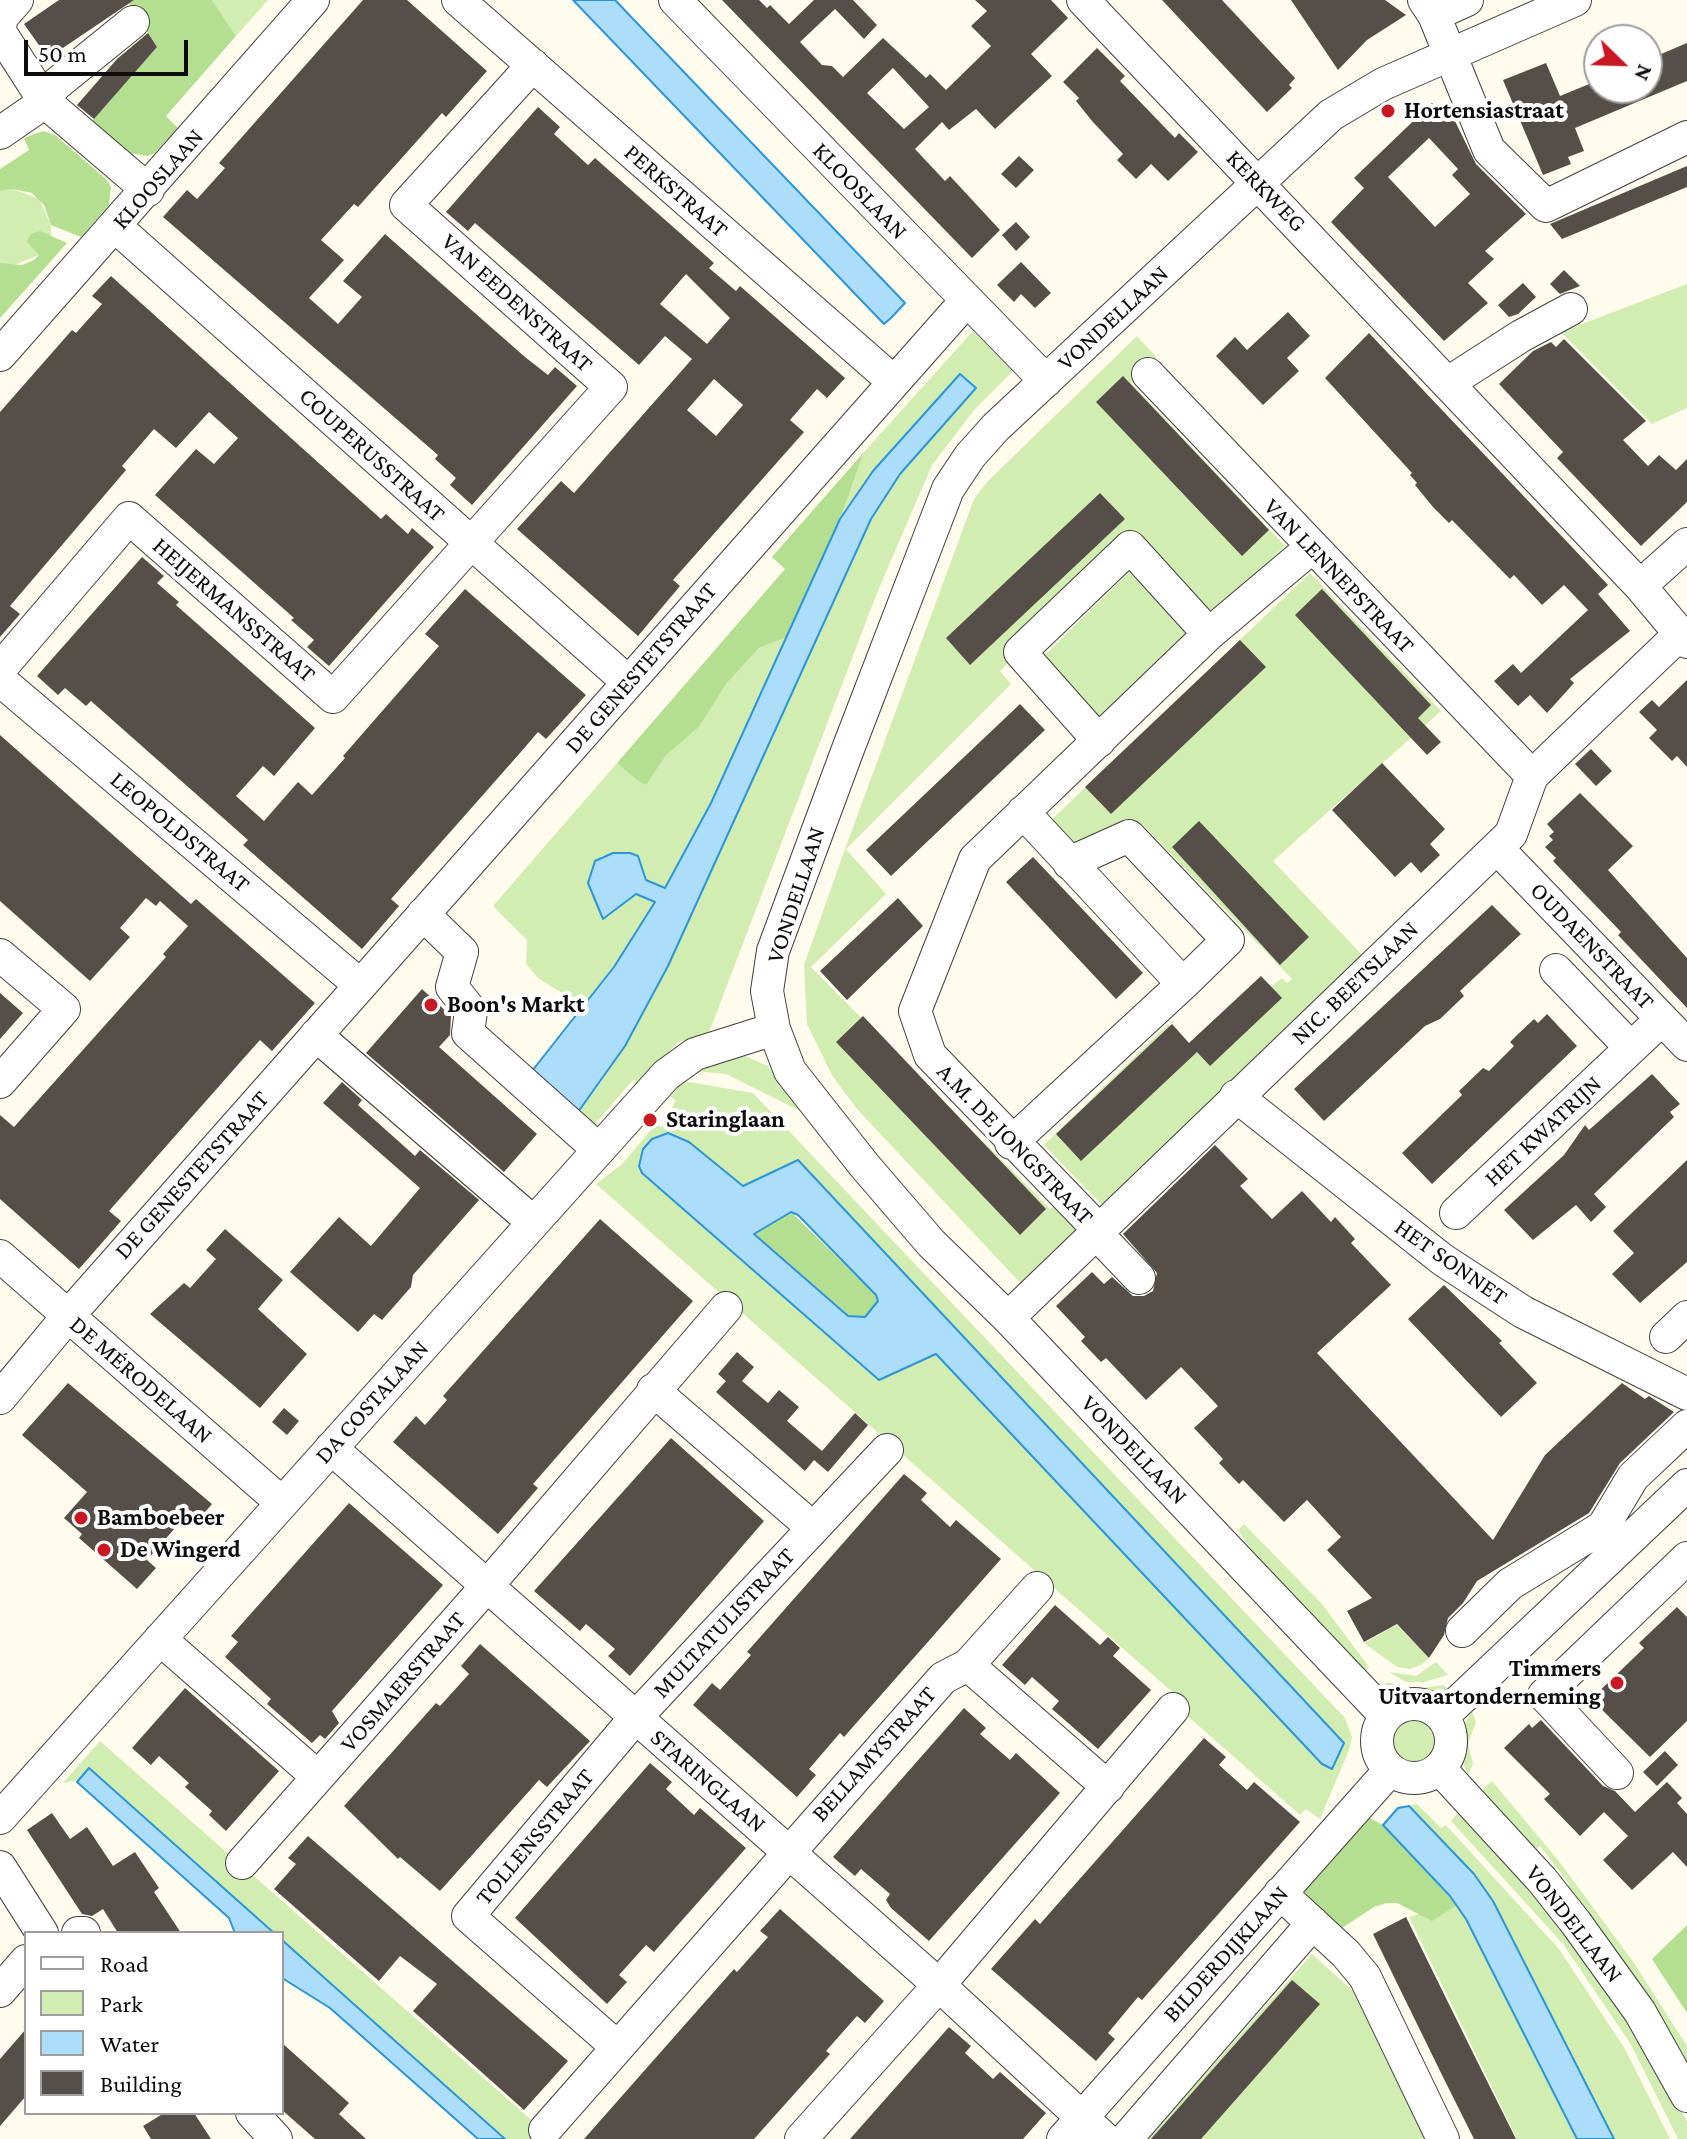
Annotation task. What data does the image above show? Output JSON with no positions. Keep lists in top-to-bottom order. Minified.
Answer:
{"streets":{"street":["KLOOSLAAN","PERKSTRAAT","KERKWEG","VAN EEDENSTRAAT","VONDELLAAN","COUPERUSSTRAAT","VAN LENNEPSTRAAT","HEIJERMANSSTRAAT","DE GENESTETSTRAAT","LEOPOLDSTRAAT","OUDAENSTRAAT","NIC. BEETSLAAN","HET KWATRIJN","A.M. DE JONGSTRAAT","HET SONNET","DE MÉRODELAAN","DA COSTALAAN","MULTATULISTRAAT","VOSMAERSTRAAT","BELLAMYSTRAAT","STARINGLAAN","TOLLENSSTRAAT","BILDERDIJKLAAN"]},"crossings":[["KLOOSLAAN","VONDELLAAN"],["KLOOSLAAN","COUPERUSSTRAAT"],["KLOOSLAAN","DE GENESTETSTRAAT"],["PERKSTRAAT","VAN EEDENSTRAAT"],["PERKSTRAAT","DE GENESTETSTRAAT"],["KERKWEG","VONDELLAAN"],["KERKWEG","NIC. BEETSLAAN"],["VAN EEDENSTRAAT","COUPERUSSTRAAT"],["VAN EEDENSTRAAT","HEIJERMANSSTRAAT"],["VONDELLAAN","NIC. BEETSLAAN"],["VONDELLAAN","DA COSTALAAN"],["VONDELLAAN","BILDERDIJKLAAN"],["COUPERUSSTRAAT","HEIJERMANSSTRAAT"],["COUPERUSSTRAAT","DE GENESTETSTRAAT"],["VAN LENNEPSTRAAT","NIC. BEETSLAAN"],["VAN LENNEPSTRAAT","A.M. DE JONGSTRAAT"],["DE GENESTETSTRAAT","LEOPOLDSTRAAT"],["DE GENESTETSTRAAT","DE MÉRODELAAN"],["OUDAENSTRAAT","NIC. BEETSLAAN"],["OUDAENSTRAAT","HET KWATRIJN"],["NIC. BEETSLAAN","A.M. DE JONGSTRAAT"],["NIC. BEETSLAAN","HET SONNET"],["DE MÉRODELAAN","DA COSTALAAN"],["DA COSTALAAN","STARINGLAAN"],["MULTATULISTRAAT","STARINGLAAN"],["MULTATULISTRAAT","TOLLENSSTRAAT"],["VOSMAERSTRAAT","STARINGLAAN"],["BELLAMYSTRAAT","STARINGLAAN"],["STARINGLAAN","TOLLENSSTRAAT"],["STARINGLAAN","BILDERDIJKLAAN"]],"places":["Hortensiastraat","Boon's Markt","Staringlaan","Bamboebeer","De Wingerd","Timmers Uitvaartonderneming"],"legend":["Road","Park","Water","Building"],"scale_bar":"50 m","north":"bottom right"}
